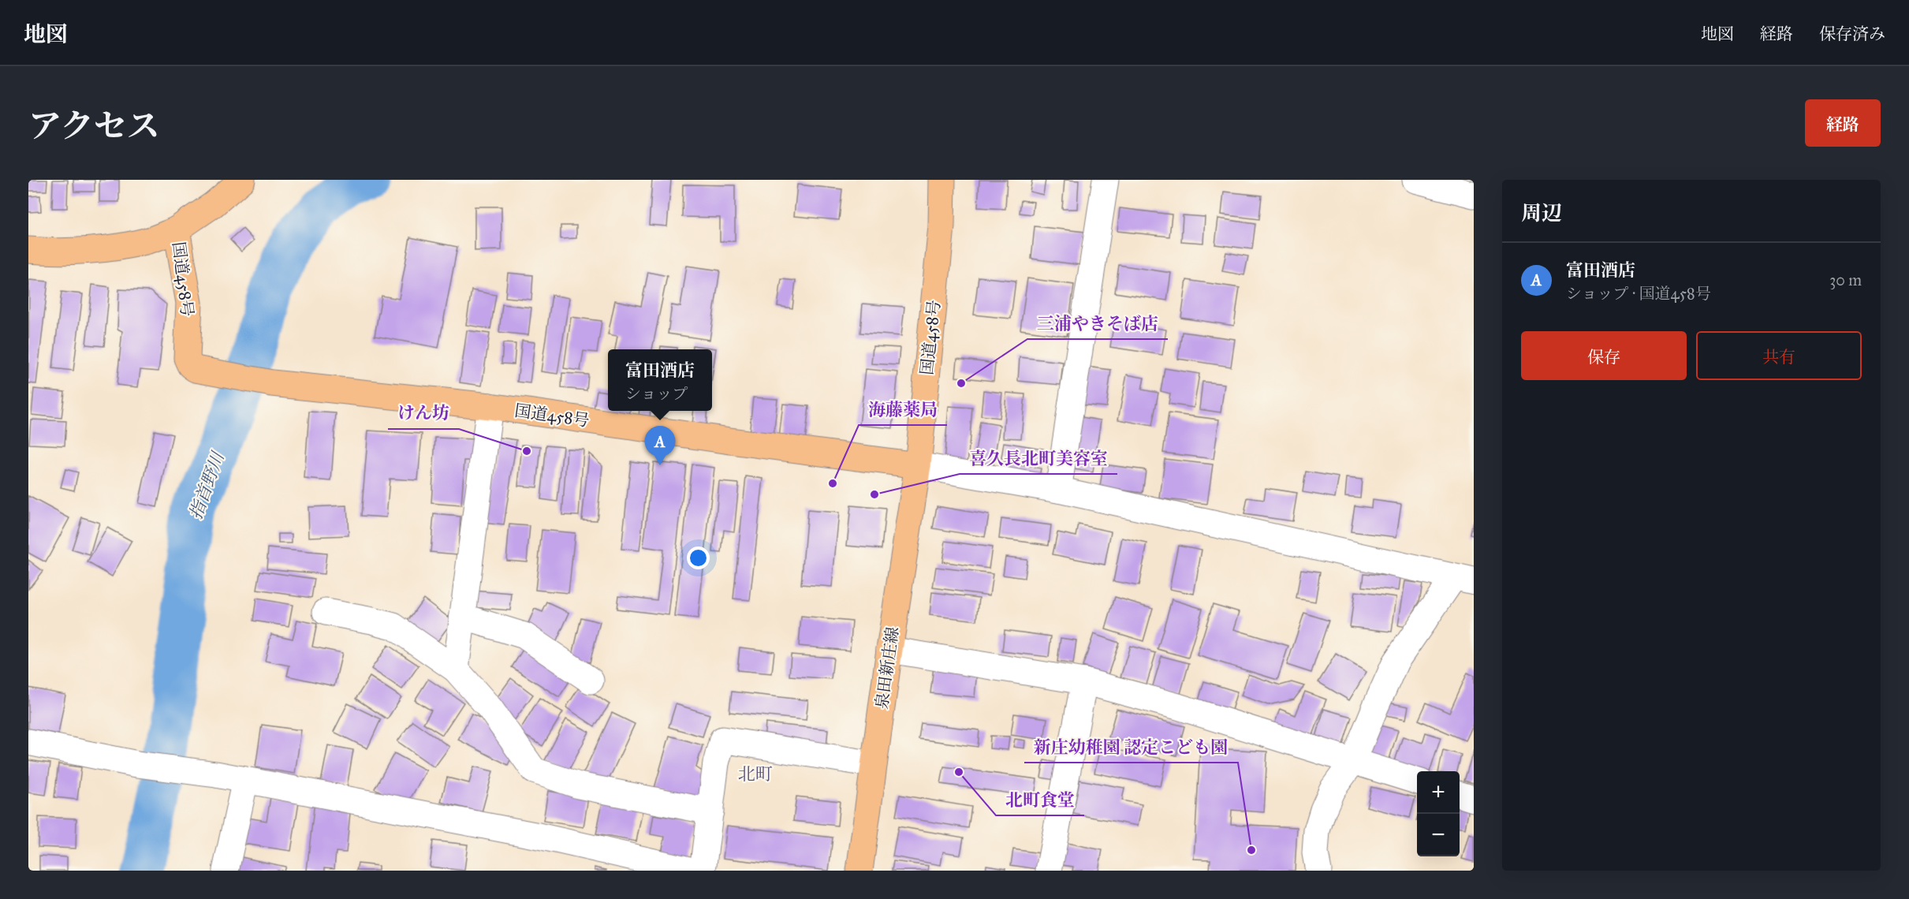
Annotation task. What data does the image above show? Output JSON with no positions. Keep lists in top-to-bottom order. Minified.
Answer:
{"streets":{"main road":["国道458号","泉田新庄線"]},"crossings":[["国道458号","泉田新庄線"]],"districts":["北町"],"water":["指首野川"],"places":["三浦やきそば店","けん坊","海藤薬局","喜久長北町美容室","北町食堂","新庄幼稚園 認定こども園"],"page":{"header":"地図","nav":["地図","経路","保存済み"],"title":"アクセス","buttons":["経路",["保存","共有"]],"heading":"周辺","list":[{"mark":"A","name":"富田酒店","note":"ショップ · 国道458号","value":"30 m"}],"popup":["富田酒店","ショップ"],"pins":"A","map_buttons":["+","−"]}}
